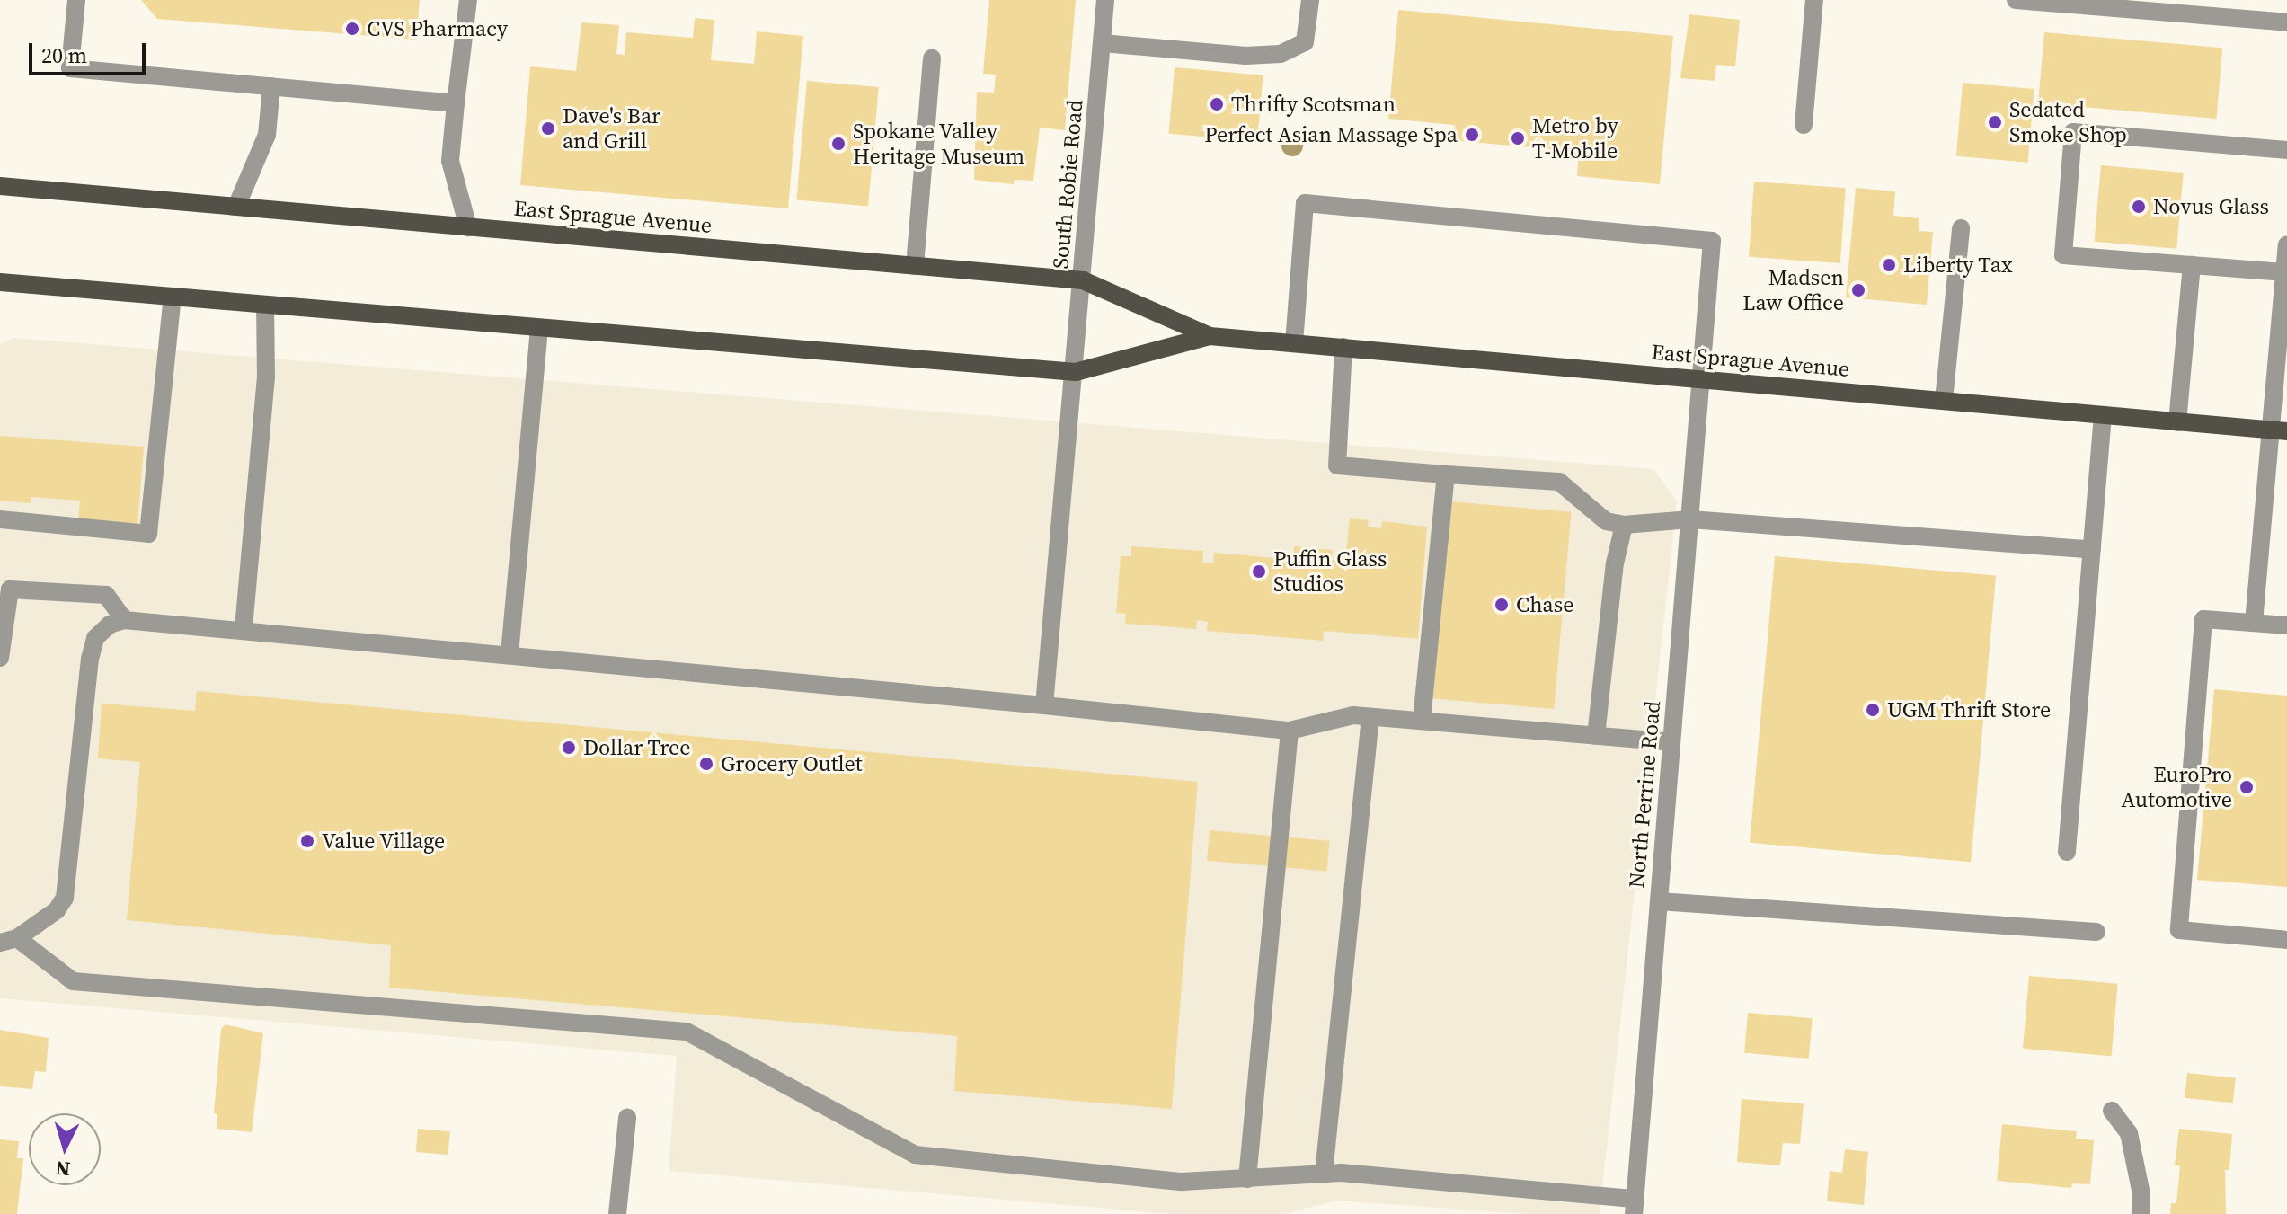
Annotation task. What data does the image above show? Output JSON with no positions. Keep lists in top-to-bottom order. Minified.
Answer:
{"streets":{"main road":["East Sprague Avenue"],"street":["South Robie Road","North Perrine Road"]},"crossings":[["South Robie Road","East Sprague Avenue"],["East Sprague Avenue","North Perrine Road"]],"places":["CVS Pharmacy","Thrifty Scotsman","Sedated Smoke Shop","Dave's Bar and Grill","Perfect Asian Massage Spa","Metro by T-Mobile","Spokane Valley Heritage Museum","Novus Glass","Liberty Tax","Madsen Law Office","Puffin Glass Studios","Chase","UGM Thrift Store","Dollar Tree","Grocery Outlet","EuroPro Automotive","Value Village"],"scale_bar":"20 m","north":"bottom"}
